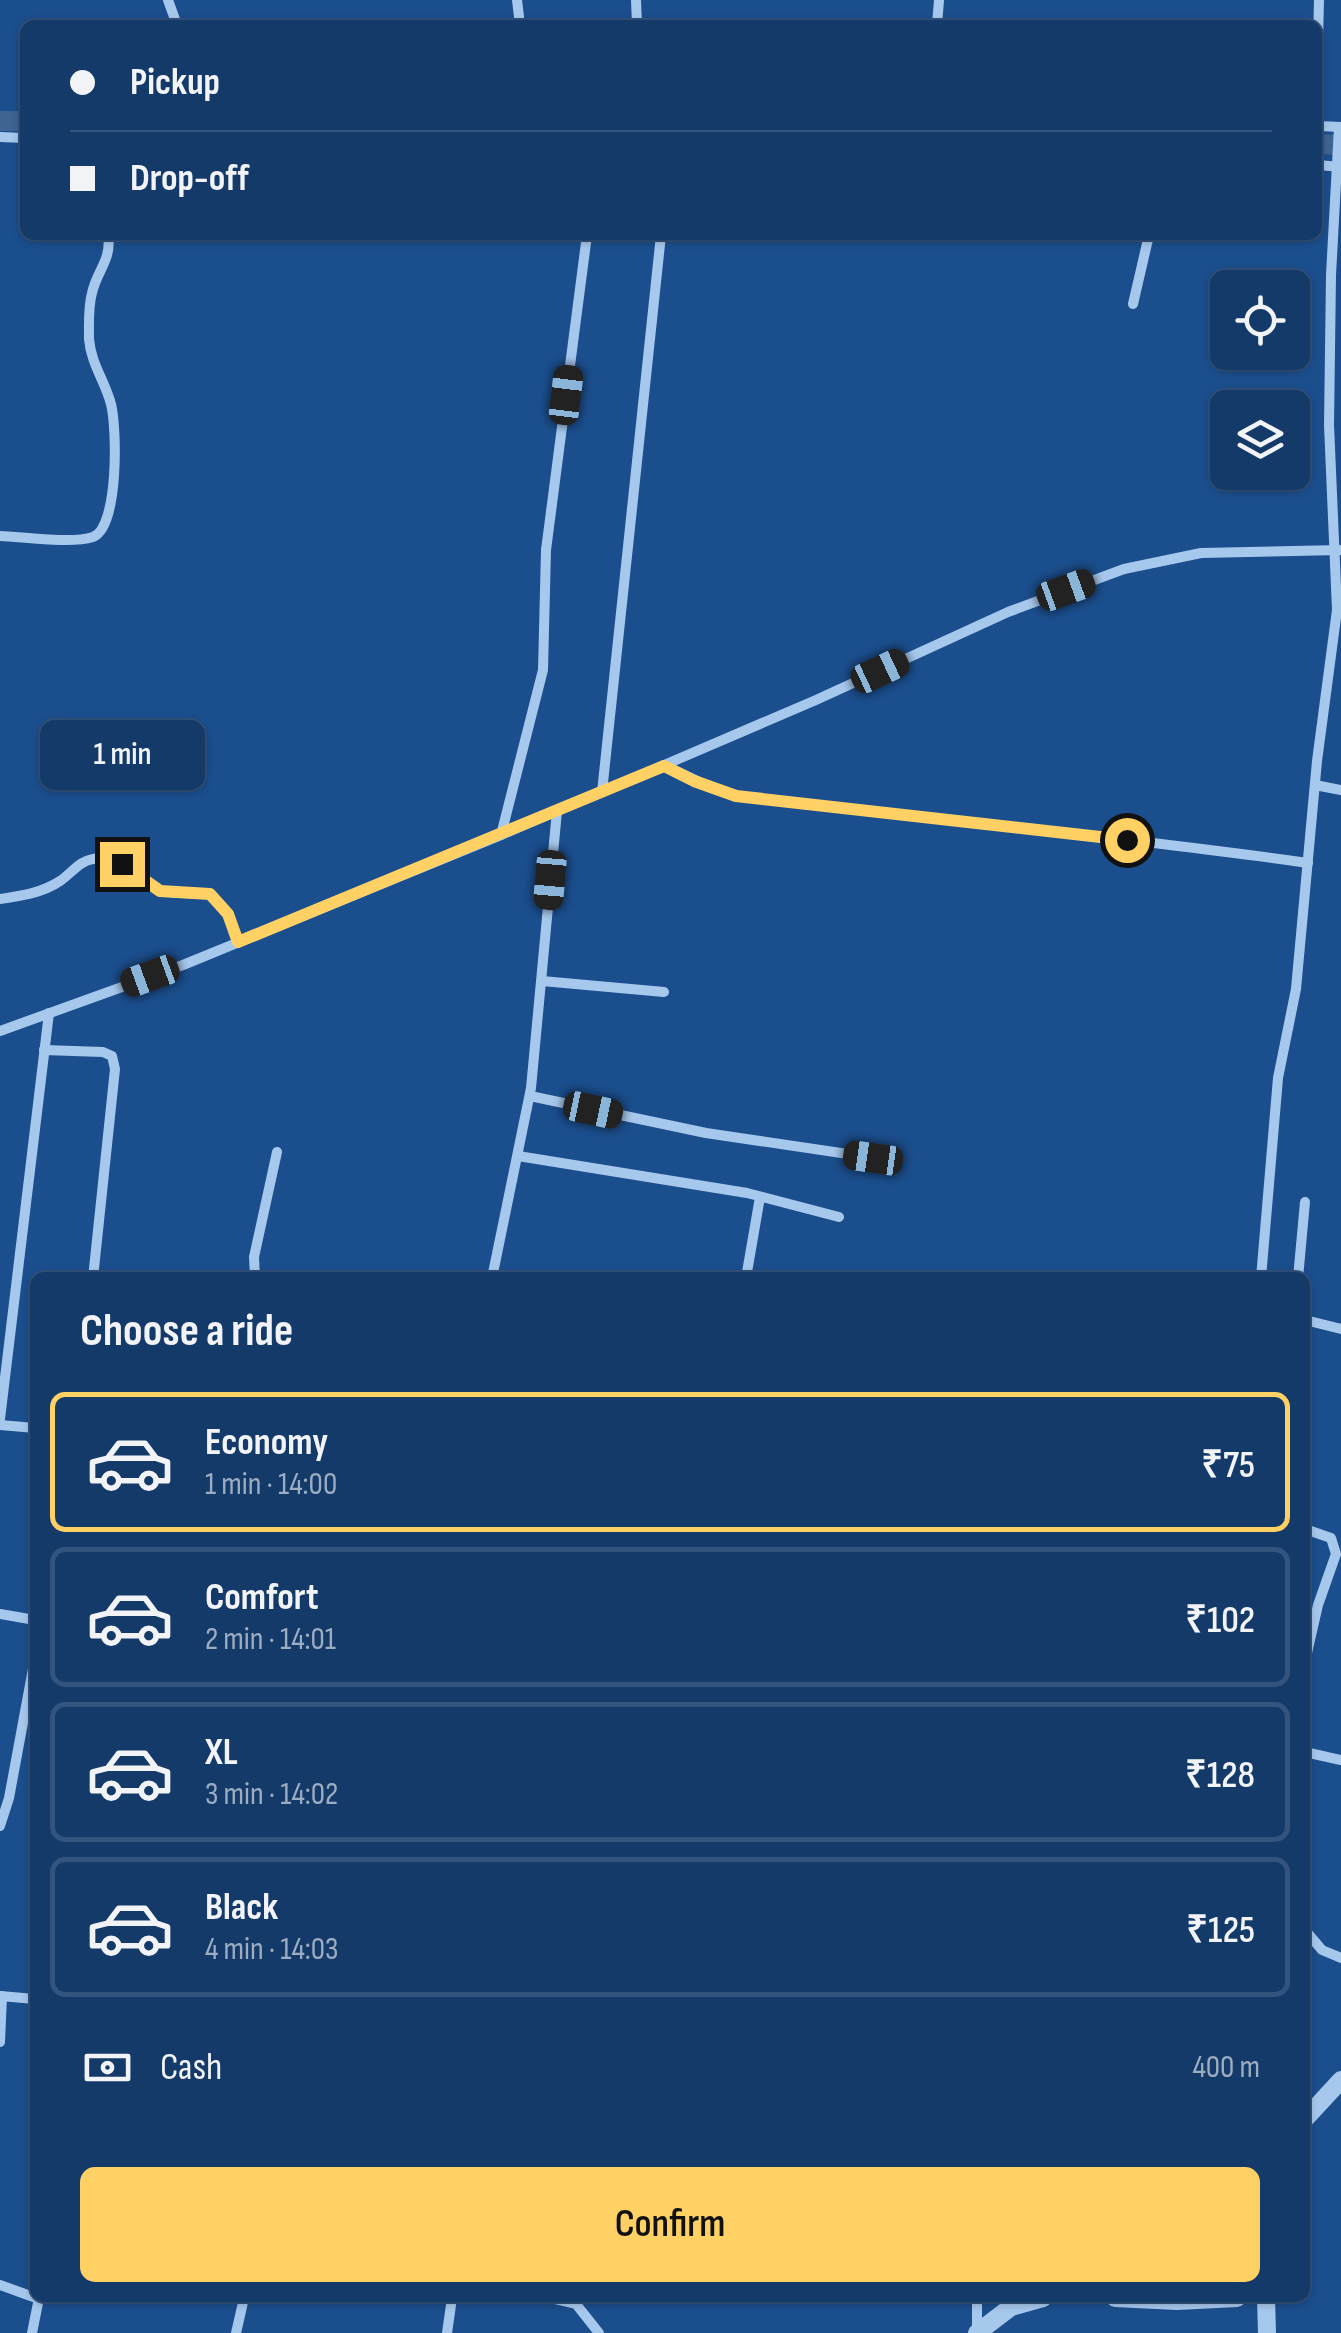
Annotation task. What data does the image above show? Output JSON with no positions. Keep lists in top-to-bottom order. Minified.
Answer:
{"page":{"banner":["Pickup","Drop-off"],"bubble":"1 min","heading":"Choose a ride","list":[{"name":"Economy","note":"1 min · 14:00","value":"₹75"},{"name":"Comfort","note":"2 min · 14:01","value":"₹102"},{"name":"XL","note":"3 min · 14:02","value":"₹128"},{"name":"Black","note":"4 min · 14:03","value":"₹125"}],"pay":["Cash","400 m"],"buttons":"Confirm"}}
